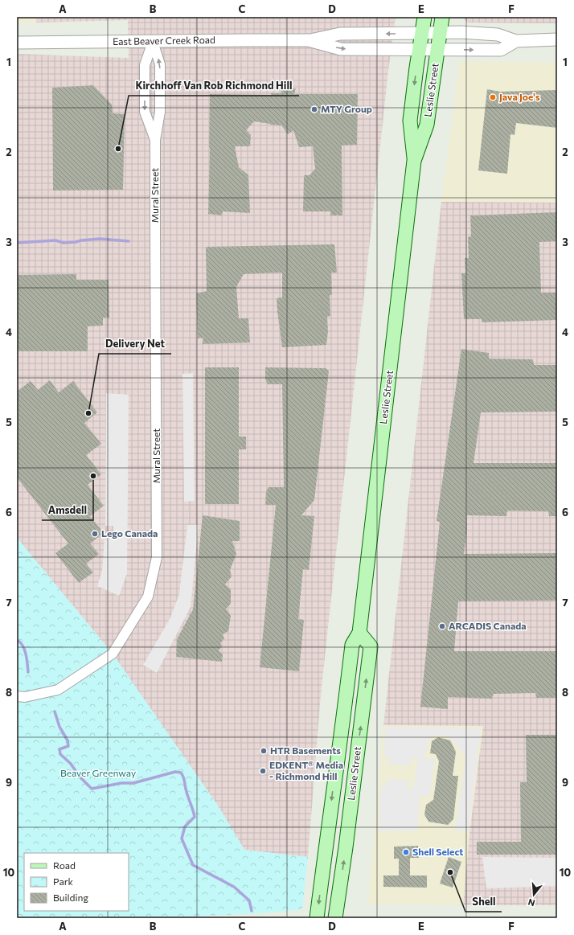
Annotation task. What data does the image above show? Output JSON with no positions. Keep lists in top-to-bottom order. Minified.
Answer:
{"streets":{"main road":["Leslie Street"],"street":["East Beaver Creek Road","Mural Street"]},"crossings":[["East Beaver Creek Road","Leslie Street"],["East Beaver Creek Road","Mural Street"]],"parks":["Beaver Greenway"],"places":["Java Joe's","MTY Group","Kirchhoff Van Rob Richmond Hill","Delivery Net","Amsdell","Lego Canada","ARCADIS Canada","HTR Basements","EDKENT® Media - Richmond Hill","Shell Select","Shell"],"legend":["Road","Park","Building"],"north":"bottom","grid":{"columns":["A","B","C","D","E","F"],"rows":["1","2","3","4","5","6","7","8","9","10"]}}
